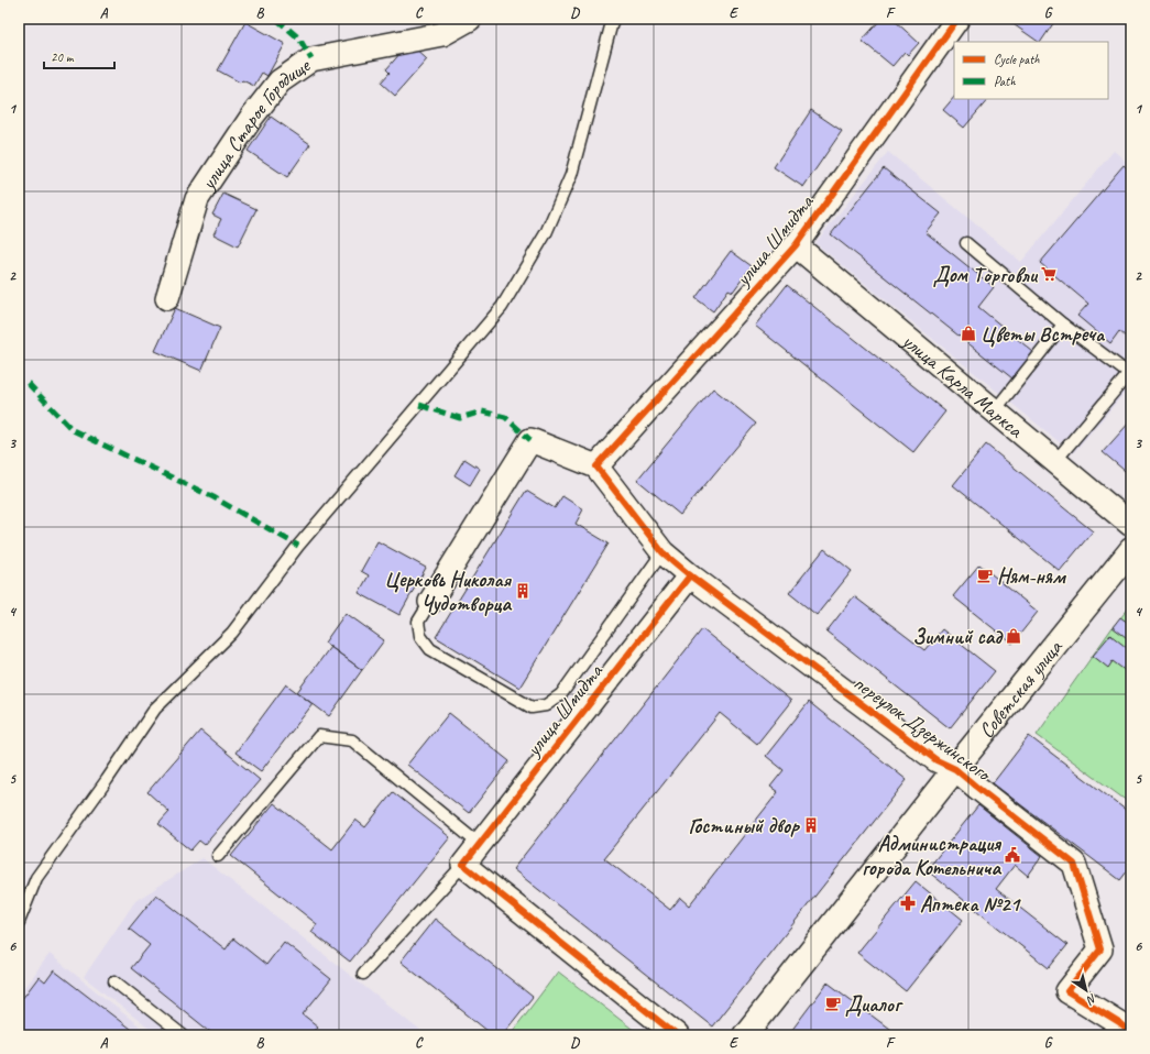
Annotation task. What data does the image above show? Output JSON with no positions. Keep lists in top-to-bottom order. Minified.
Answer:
{"streets":{"main road":["Советская улица"],"street":["улица Старое Городище","улица Шмидта","улица Карла Маркса","переулок Дзержинского"]},"crossings":[["улица Шмидта","улица Карла Маркса"],["улица Шмидта","переулок Дзержинского"],["Советская улица","переулок Дзержинского"]],"places":{"supermarket":["Дом Торговли"],"shop":["Цветы Встреча","Зимний сад"],"cafe":["Ням-ням","Диалог"],"building":["Церковь Николая Чудотворца","Гостиный двор"],"public building":["Администрация города Котельнича"],"pharmacy":["Аптека №21"]},"legend":["Cycle path","Path"],"scale_bar":"20 m","north":"bottom right","grid":{"columns":["A","B","C","D","E","F","G"],"rows":["1","2","3","4","5","6"]}}
